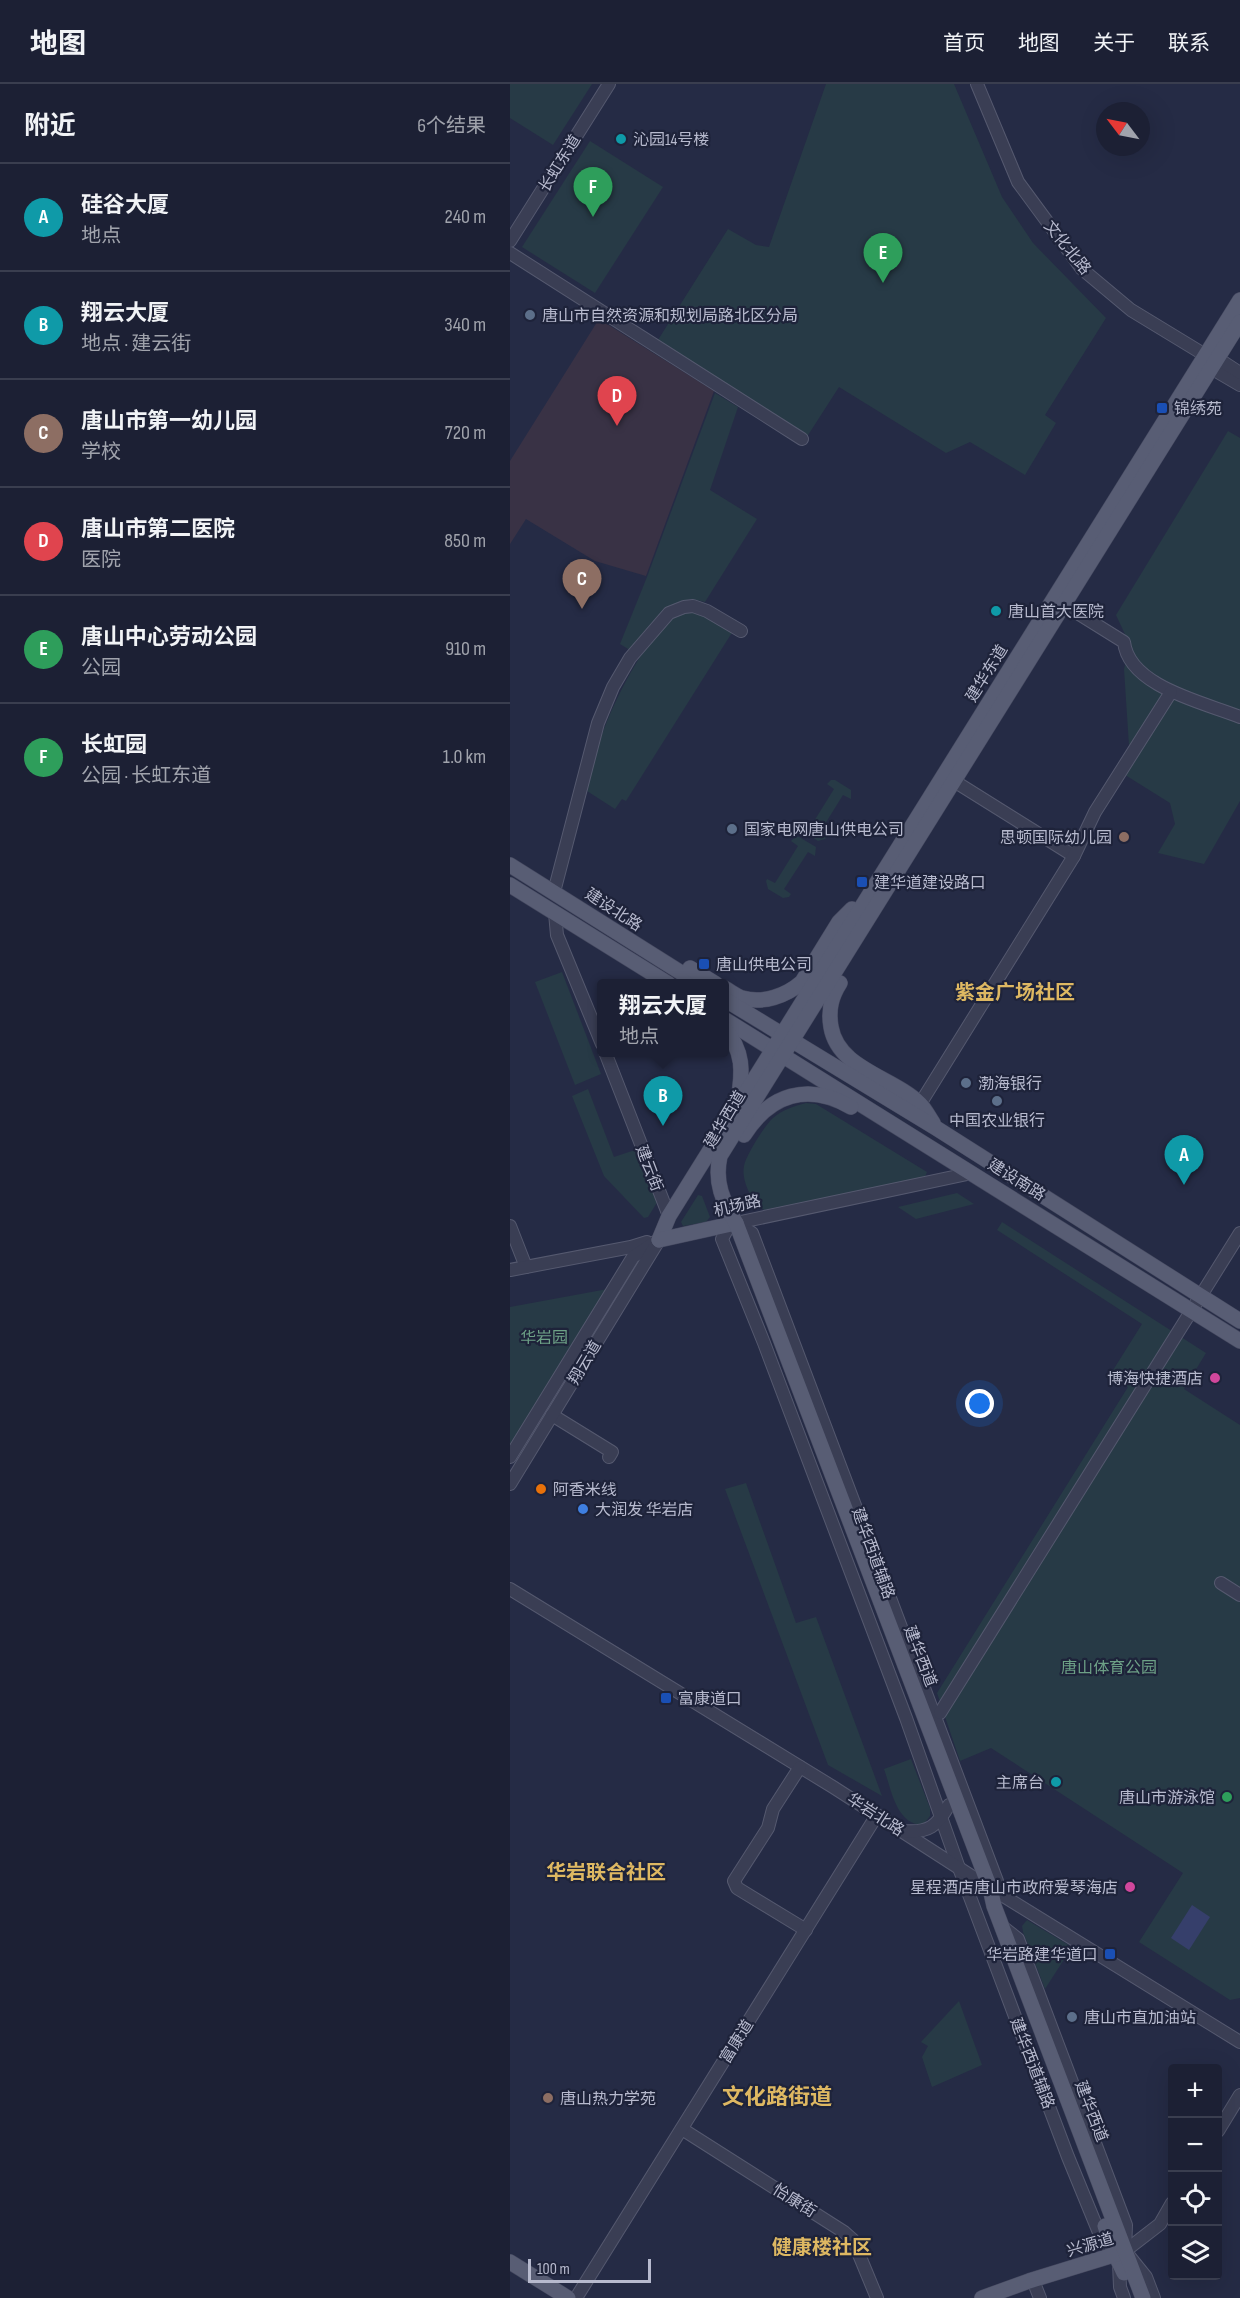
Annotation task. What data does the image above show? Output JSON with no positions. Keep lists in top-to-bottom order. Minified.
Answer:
{"streets":{"main road":["建华东道","建设北路","建华西道","建设南路","机场路","兴源道"],"street":["长虹东道","文化北路","建云街","翔云道","建华西道辅路","华岩北路","富康道","怡康街"]},"crossings":[["文化北路","建华东道"],["建华东道","建华西道"],["建华东道","建设南路"],["建华西道","建云街"],["建华西道","建设南路"],["建华西道","机场路"],["建华西道","翔云道"],["建华西道","建华西道辅路"],["建华西道","华岩北路"],["建华西道","兴源道"],["建设南路","机场路"],["机场路","翔云道"],["建华西道辅路","华岩北路"],["建华西道辅路","兴源道"],["华岩北路","富康道"],["富康道","怡康街"]],"districts":["紫金广场社区","华岩联合社区","文化路街道","健康楼社区"],"parks":["华岩园","唐山体育公园"],"places":{"other":["沁园14号楼","唐山市自然资源和规划局路北区分局","唐山首大医院","国家电网唐山供电公司","思顿国际幼儿园","渤海银行","中国农业银行","博海快捷酒店","阿香米线","大润发 华岩店","主席台","唐山市游泳馆","星程酒店唐山市政府爱琴海店","唐山市直加油站","唐山热力学苑"],"transit":["锦绣苑","建华道建设路口","唐山供电公司","富康道口","华岩路建华道口"]},"scale_bar":"100 m","north":"top left","page":{"header":"地图","nav":["首页","地图","关于","联系"],"heading":["附近","6个结果"],"list":[{"mark":"A","name":"硅谷大厦","note":"地点","value":"240 m"},{"mark":"B","name":"翔云大厦","note":"地点 · 建云街","value":"340 m"},{"mark":"C","name":"唐山市第一幼儿园","note":"学校","value":"720 m"},{"mark":"D","name":"唐山市第二医院","note":"医院","value":"850 m"},{"mark":"E","name":"唐山中心劳动公园","note":"公园","value":"910 m"},{"mark":"F","name":"长虹园","note":"公园 · 长虹东道","value":"1.0 km"}],"pins":["F","E","D","C","B","A"],"popup":["翔云大厦","地点"],"map_buttons":["+","−"],"scale":"100 m"}}
